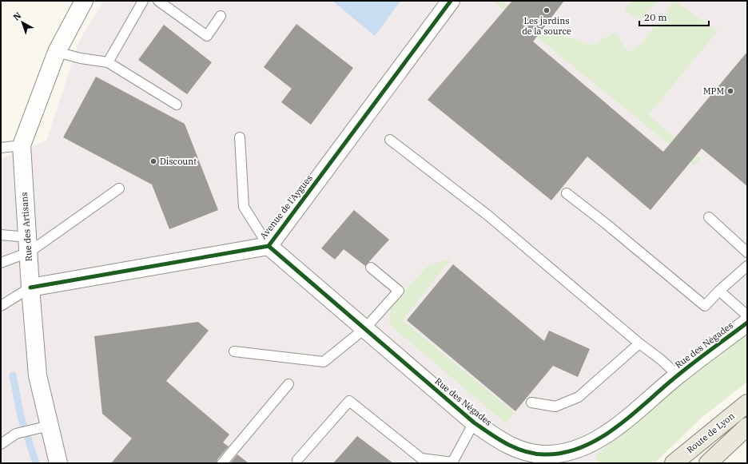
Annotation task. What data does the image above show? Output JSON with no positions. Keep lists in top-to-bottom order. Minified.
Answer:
{"streets":{"main road":["Route de Lyon"],"street":["Avenue de l'Aygues","Rue des Artisans","Rue des Négades"]},"crossings":[["Avenue de l'Aygues","Rue des Artisans"],["Avenue de l'Aygues","Rue des Négades"]],"places":["Les jardins de la source","MPM","Discount"],"scale_bar":"20 m","north":"top left"}
